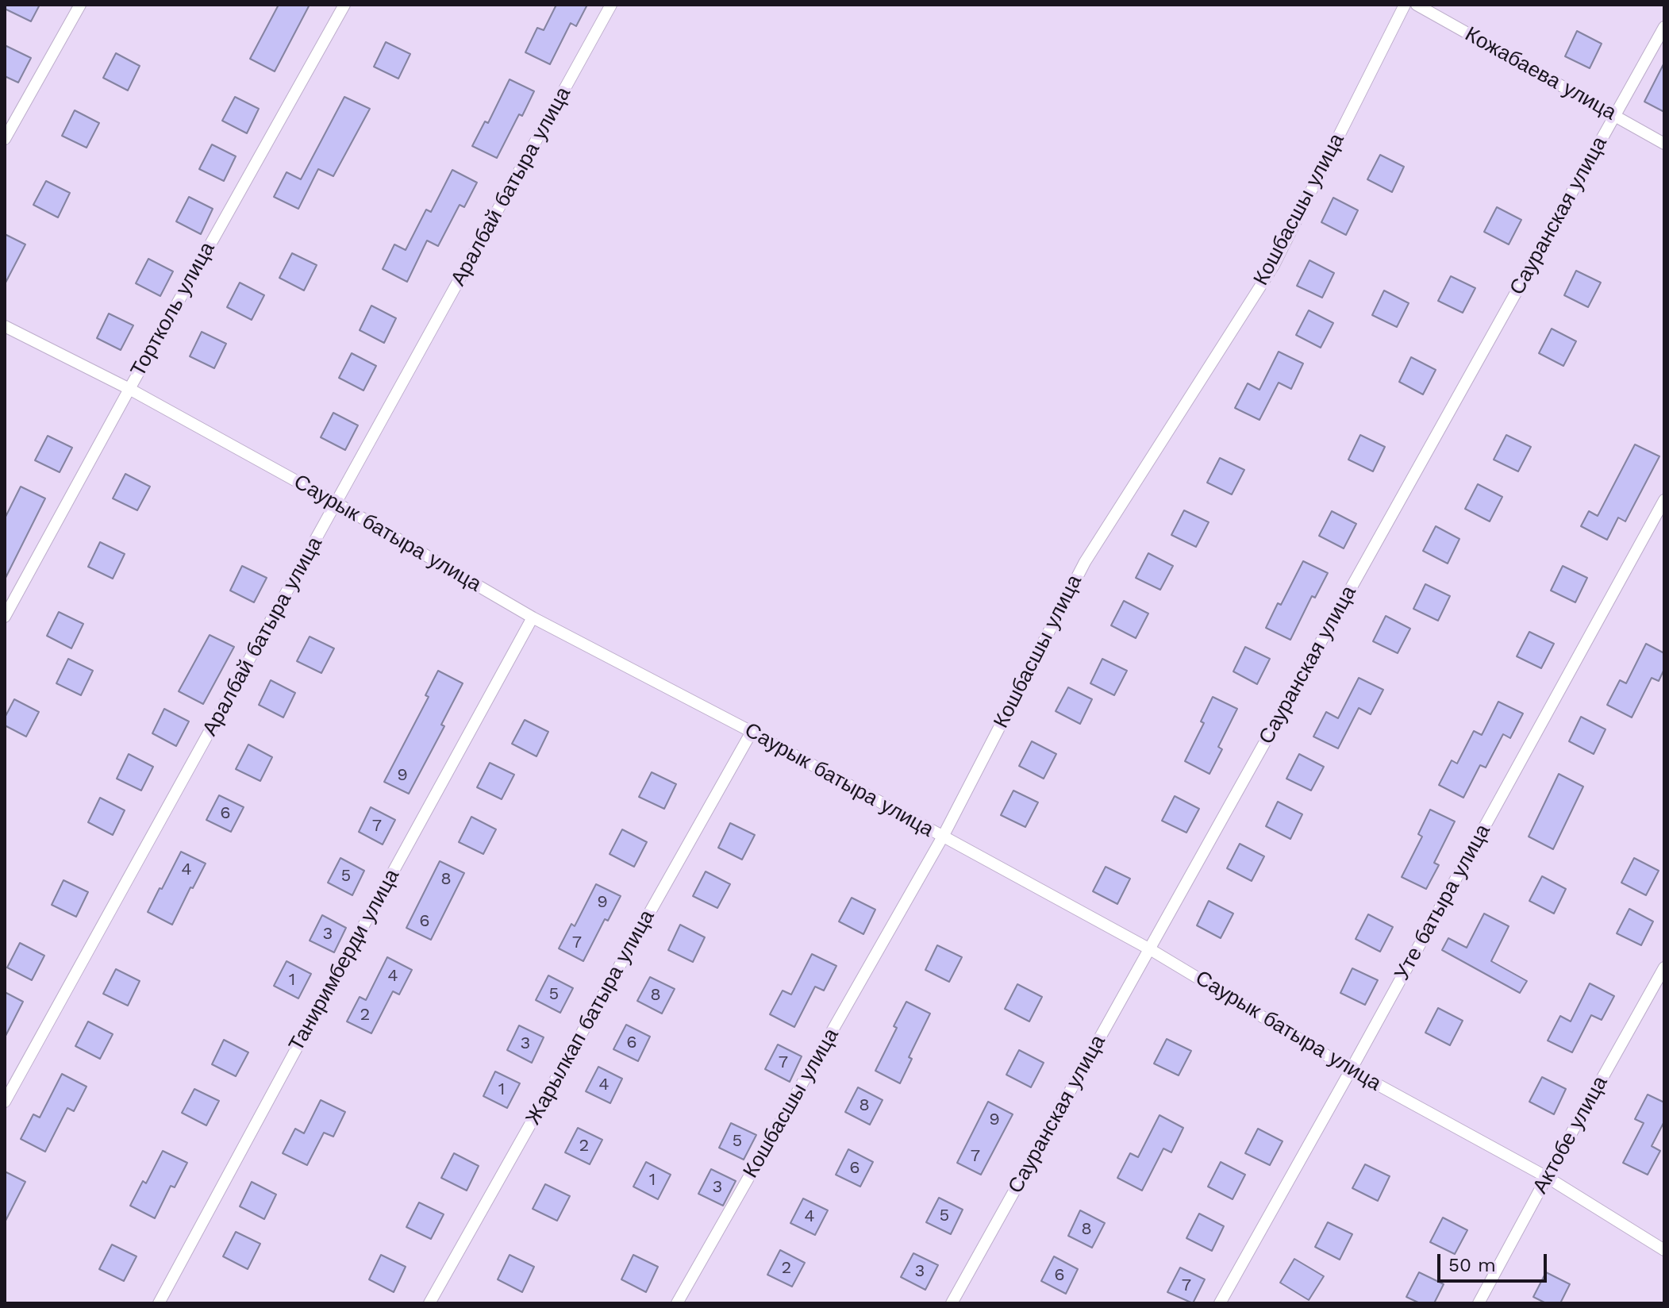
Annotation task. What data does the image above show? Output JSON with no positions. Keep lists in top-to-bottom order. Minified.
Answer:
{"streets":{"street":["Кожабаева улица","Аралбай батыра улица","Кошбасшы улица","Сауранская улица","Тортколь улица","Саурык батыра улица","Уте батыра улица","Таниримберди улица","Жарылкап батыра улица","Актобе улица"]},"crossings":[["Кожабаева улица","Сауранская улица"],["Аралбай батыра улица","Саурык батыра улица"],["Кошбасшы улица","Саурык батыра улица"],["Сауранская улица","Саурык батыра улица"],["Тортколь улица","Саурык батыра улица"],["Саурык батыра улица","Уте батыра улица"],["Саурык батыра улица","Таниримберди улица"],["Саурык батыра улица","Жарылкап батыра улица"],["Саурык батыра улица","Актобе улица"]],"house_numbers":["9","6","7","4","5","8","9","6","3","7","4","1","5","8","2","6","3","7","4","1","8","9","5","2","7","6","1","3","5","4","8","2","3","6","7"],"scale_bar":"50 m"}
